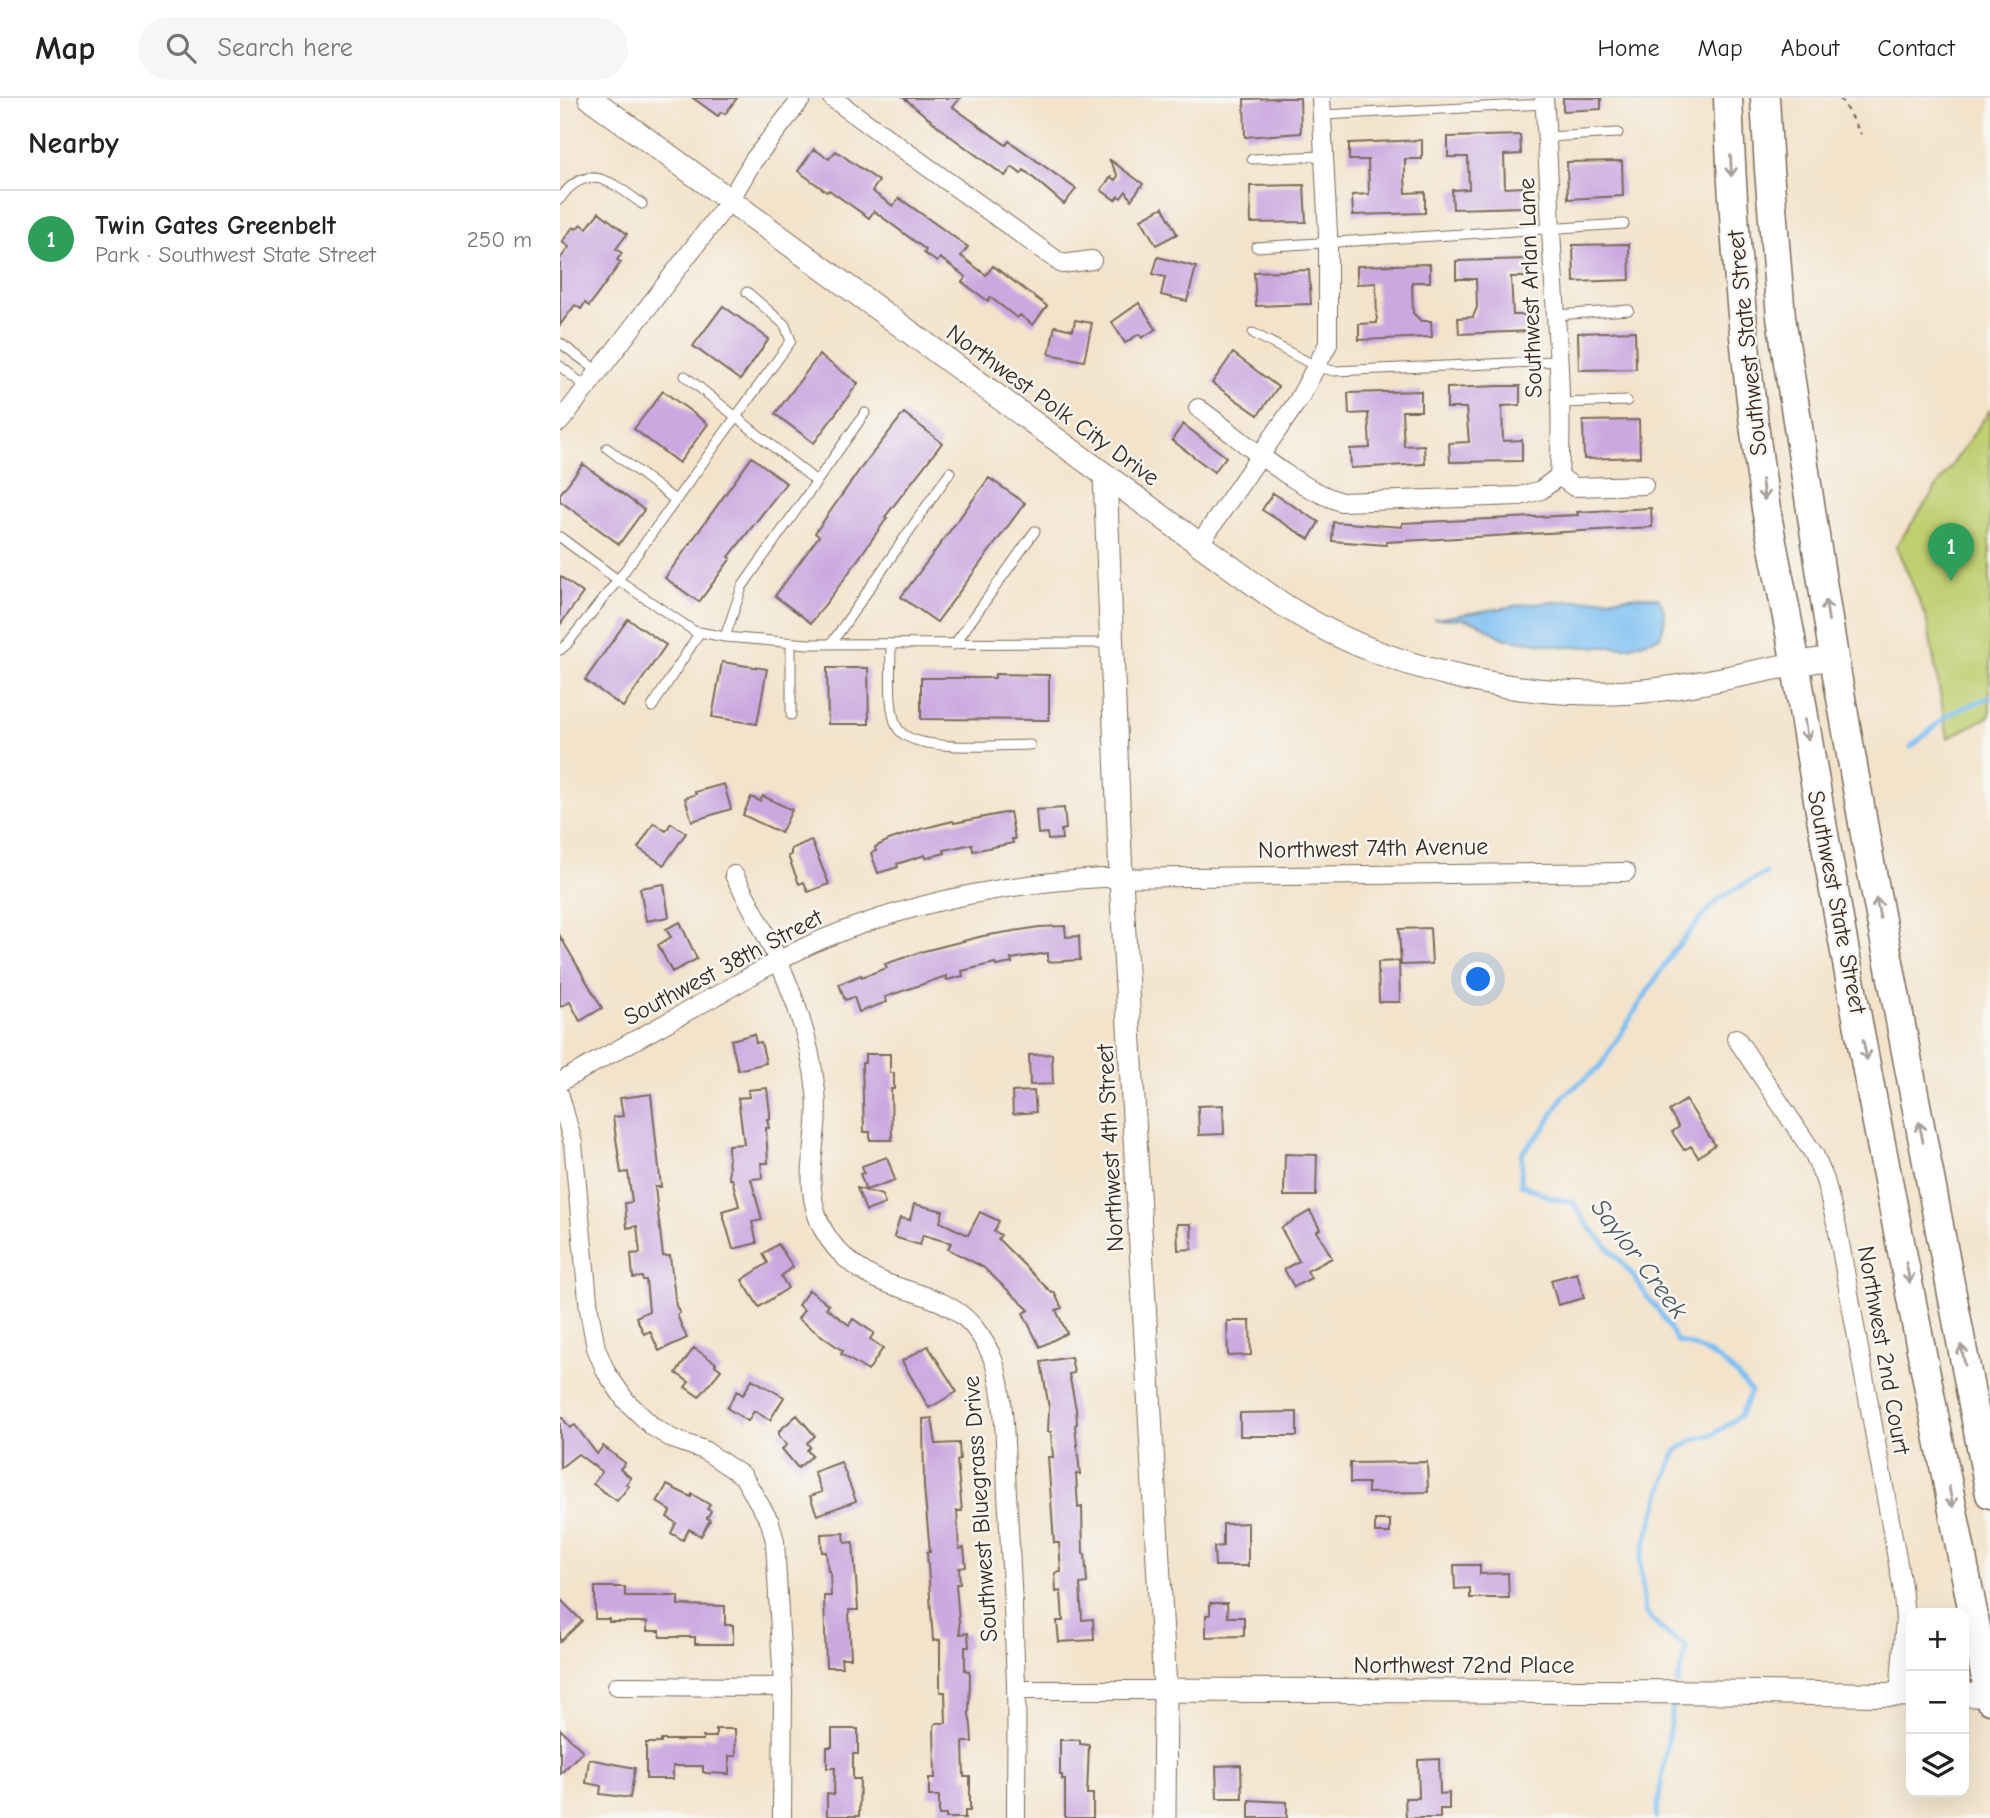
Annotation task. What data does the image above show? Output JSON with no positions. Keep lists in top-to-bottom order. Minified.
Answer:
{"streets":{"main road":["Southwest State Street"],"street":["Southwest Arlan Lane","Northwest Polk City Drive","Northwest 74th Avenue","Southwest 38th Street","Northwest 4th Street","Northwest 2nd Court","Southwest Bluegrass Drive","Northwest 72nd Place"]},"crossings":[["Southwest State Street","Northwest Polk City Drive"],["Northwest Polk City Drive","Northwest 4th Street"],["Northwest 74th Avenue","Southwest 38th Street"],["Northwest 74th Avenue","Northwest 4th Street"],["Southwest 38th Street","Northwest 4th Street"],["Southwest 38th Street","Southwest Bluegrass Drive"],["Northwest 4th Street","Northwest 72nd Place"],["Northwest 2nd Court","Northwest 72nd Place"],["Southwest Bluegrass Drive","Northwest 72nd Place"]],"water":["Saylor Creek"],"page":{"header":"Map","search":"Search here","nav":["Home","Map","About","Contact"],"heading":"Nearby","list":[{"mark":"1","name":"Twin Gates Greenbelt","note":"Park · Southwest State Street","value":"250 m"}],"pins":"1","map_buttons":["+","−"]}}
